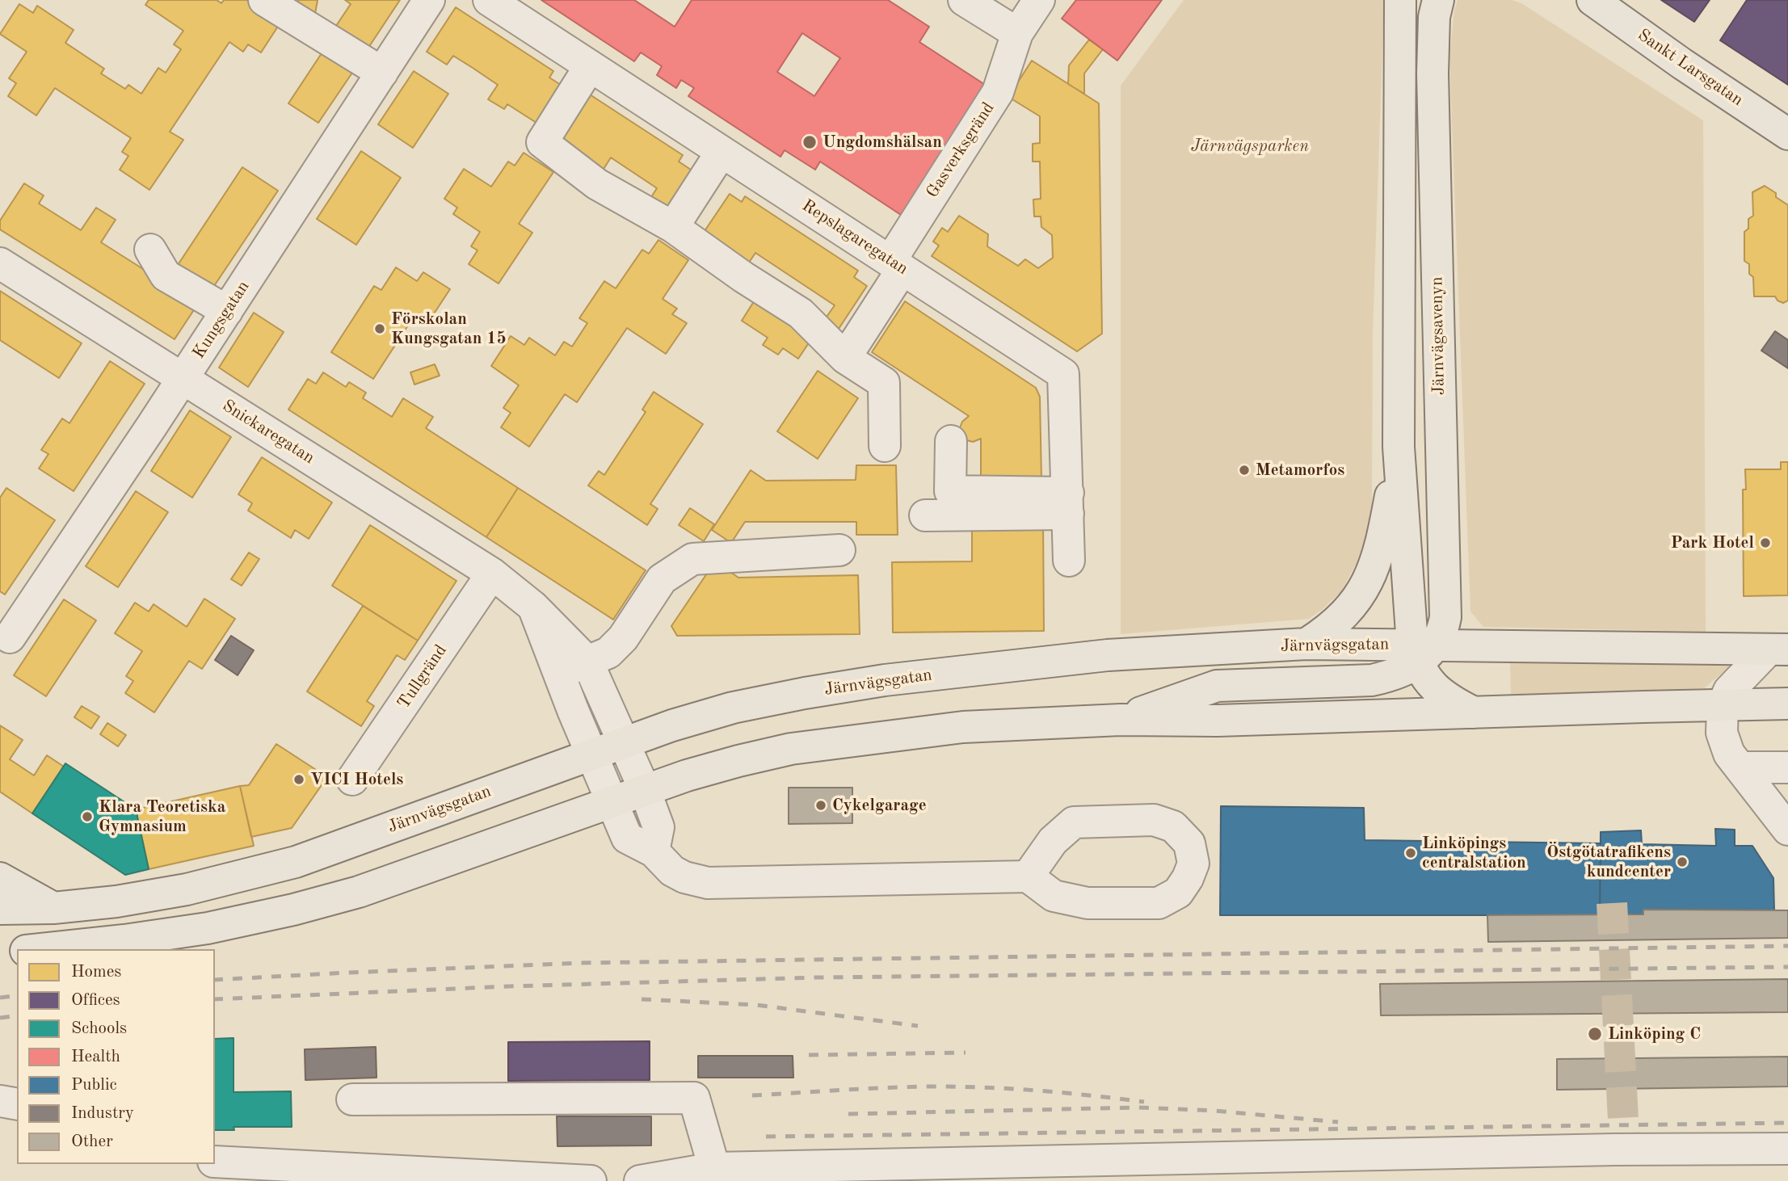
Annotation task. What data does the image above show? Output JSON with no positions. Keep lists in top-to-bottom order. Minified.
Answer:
{"streets":{"main road":["Sankt Larsgatan","Järnvägsavenyn","Järnvägsgatan"],"street":["Gasverksgränd","Repslagaregatan","Kungsgatan","Snickaregatan","Tullgränd"]},"crossings":[["Gasverksgränd","Repslagaregatan"],["Kungsgatan","Snickaregatan"],["Järnvägsavenyn","Järnvägsgatan"],["Snickaregatan","Järnvägsgatan"],["Snickaregatan","Tullgränd"]],"parks":["Järnvägsparken"],"places":["Ungdomshälsan","Förskolan Kungsgatan 15","Metamorfos","Park Hotel","VICI Hotels","Cykelgarage","Klara Teoretiska Gymnasium","Linköpings centralstation","Östgötatrafikens kundcenter","Linköping C"],"legend":["Homes","Offices","Schools","Health","Public","Industry","Other"]}
